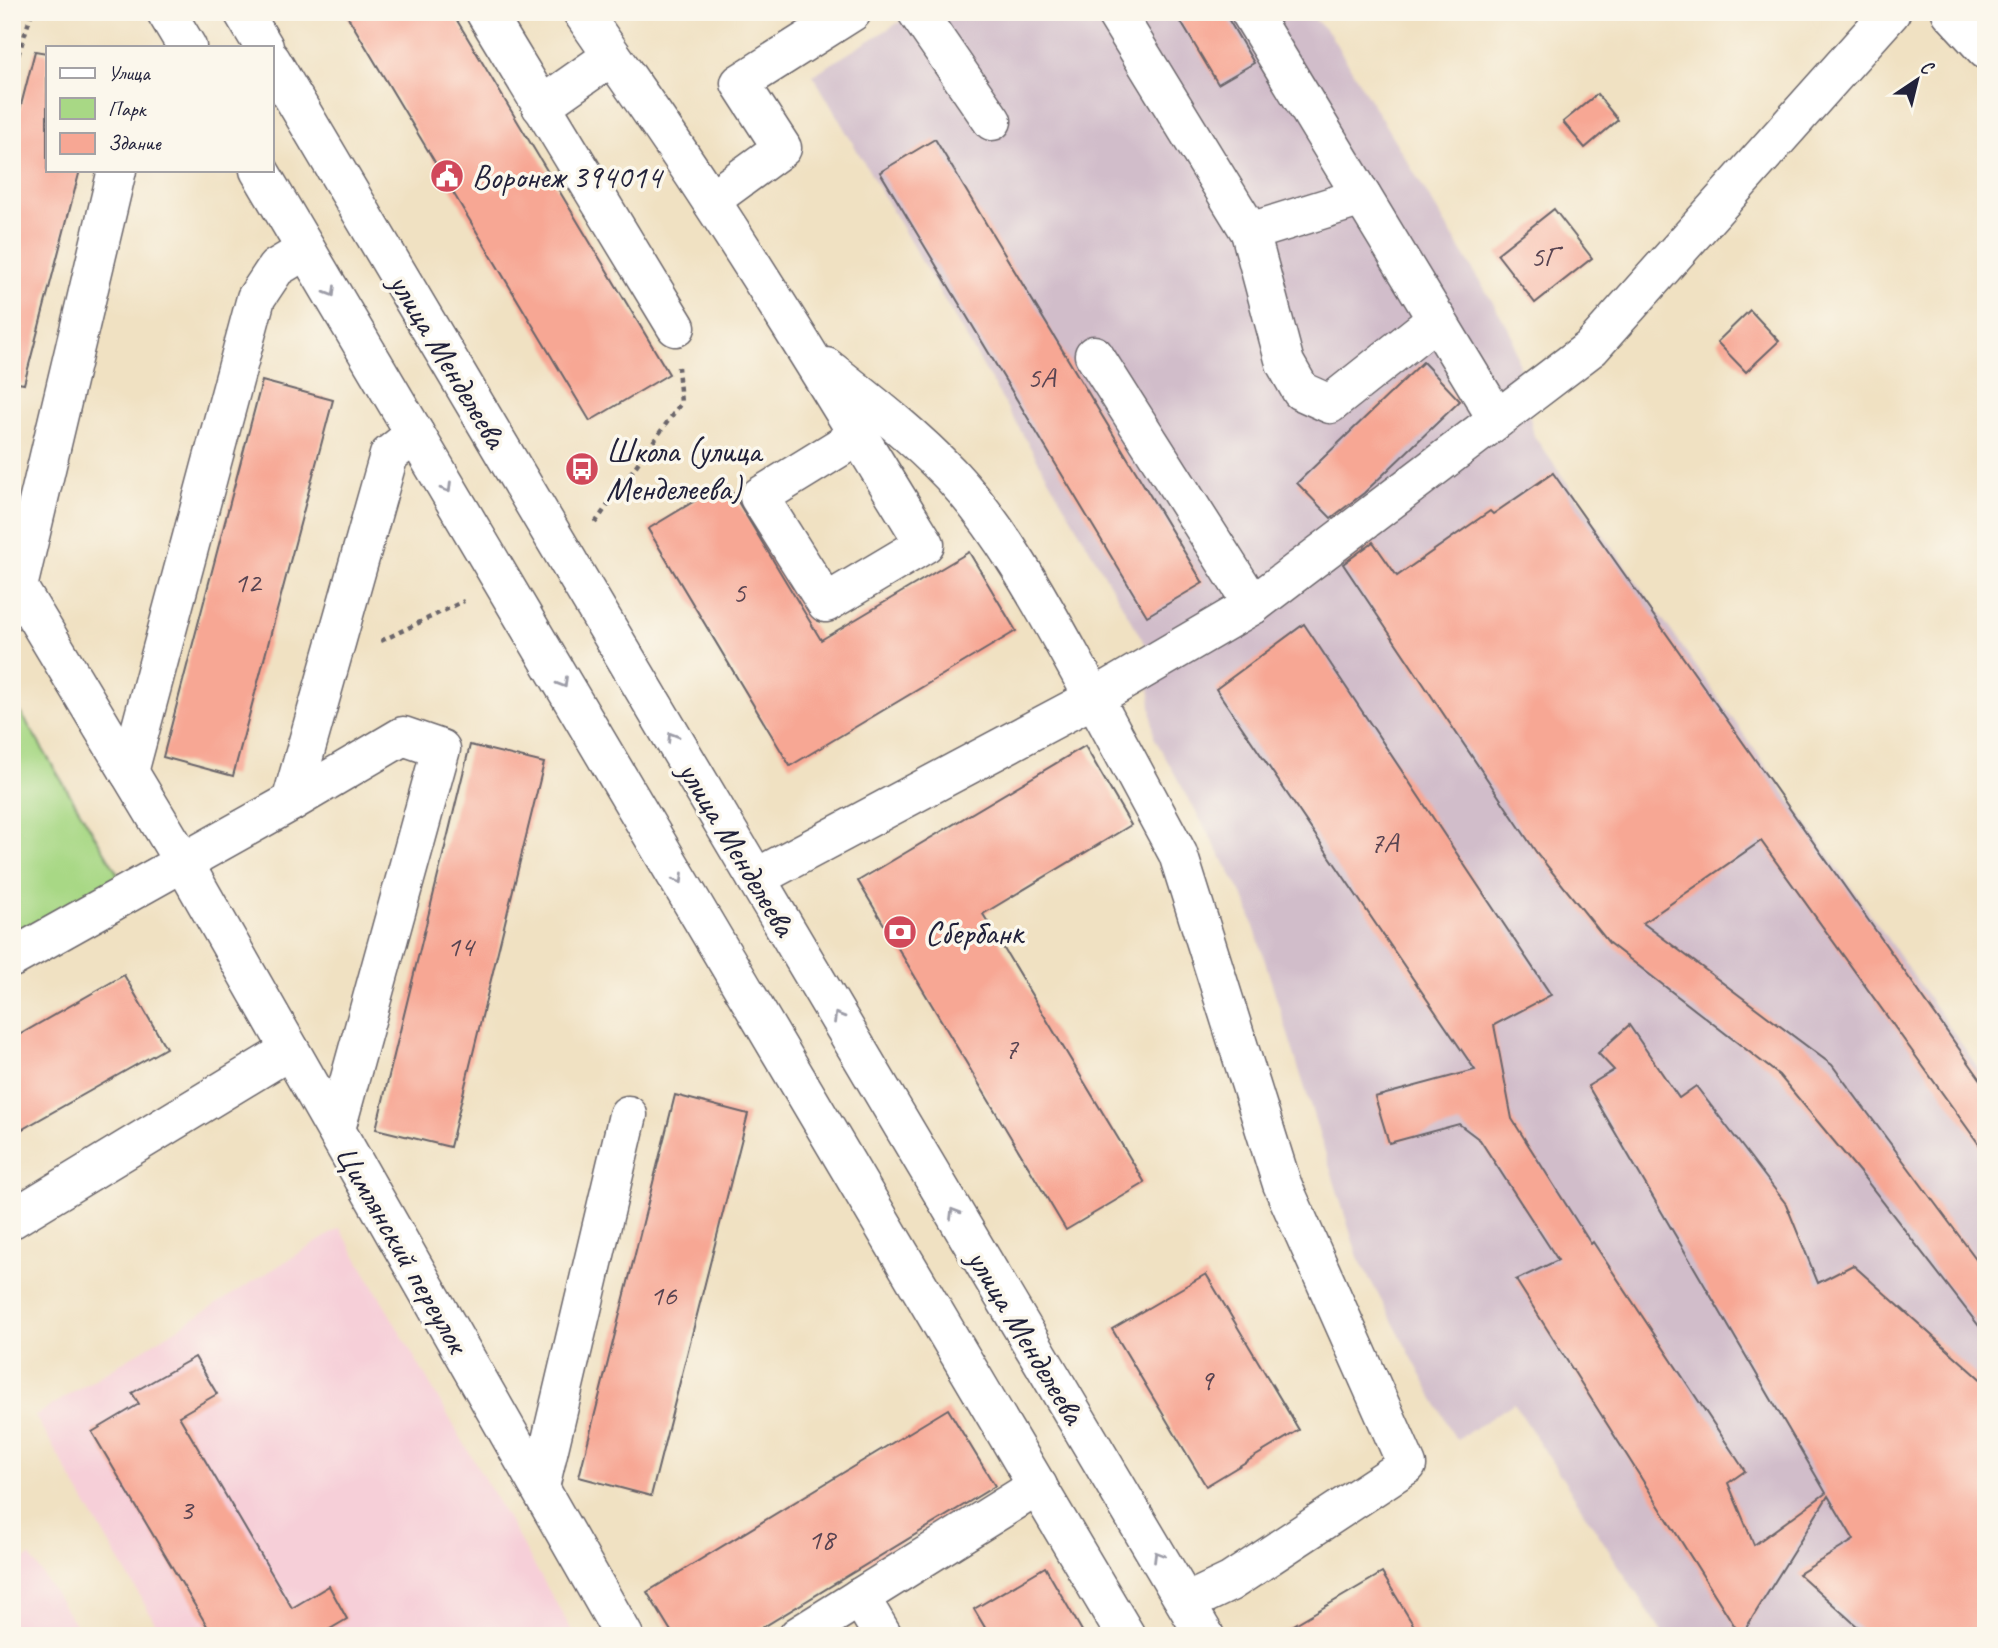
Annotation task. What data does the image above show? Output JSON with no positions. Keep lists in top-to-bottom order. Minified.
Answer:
{"streets":{"main road":["улица Менделеева","Цимлянский переулок"]},"places":{"public building":["Воронеж 394014"],"bus stop":["Школа (улица Менделеева)"],"bank":["Сбербанк"]},"house_numbers":["5Г","5А","12","5","7А","14","7","16","9","3","18"],"legend":["Улица","Парк","Здание"],"north":"top right"}
